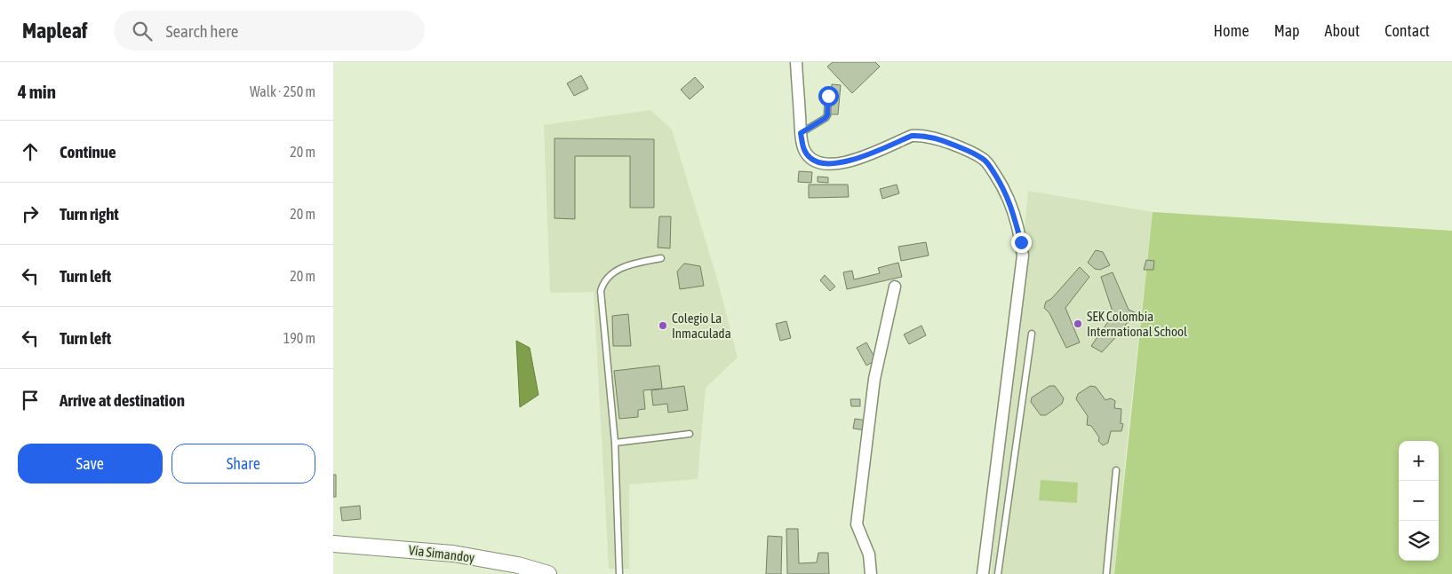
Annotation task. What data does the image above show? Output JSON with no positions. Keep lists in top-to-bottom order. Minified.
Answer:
{"streets":{"street":["Vía Simandoy"]},"places":["SEK Colombia International School","Colegio La Inmaculada"],"page":{"header":"Mapleaf","search":"Search here","nav":["Home","Map","About","Contact"],"heading":["4 min","Walk · 250 m"],"list":[["Continue","20 m"],["Turn right","20 m"],["Turn left","20 m"],["Turn left","190 m"],"Arrive at destination"],"buttons":["Save","Share"],"map_buttons":["+","−"]}}
